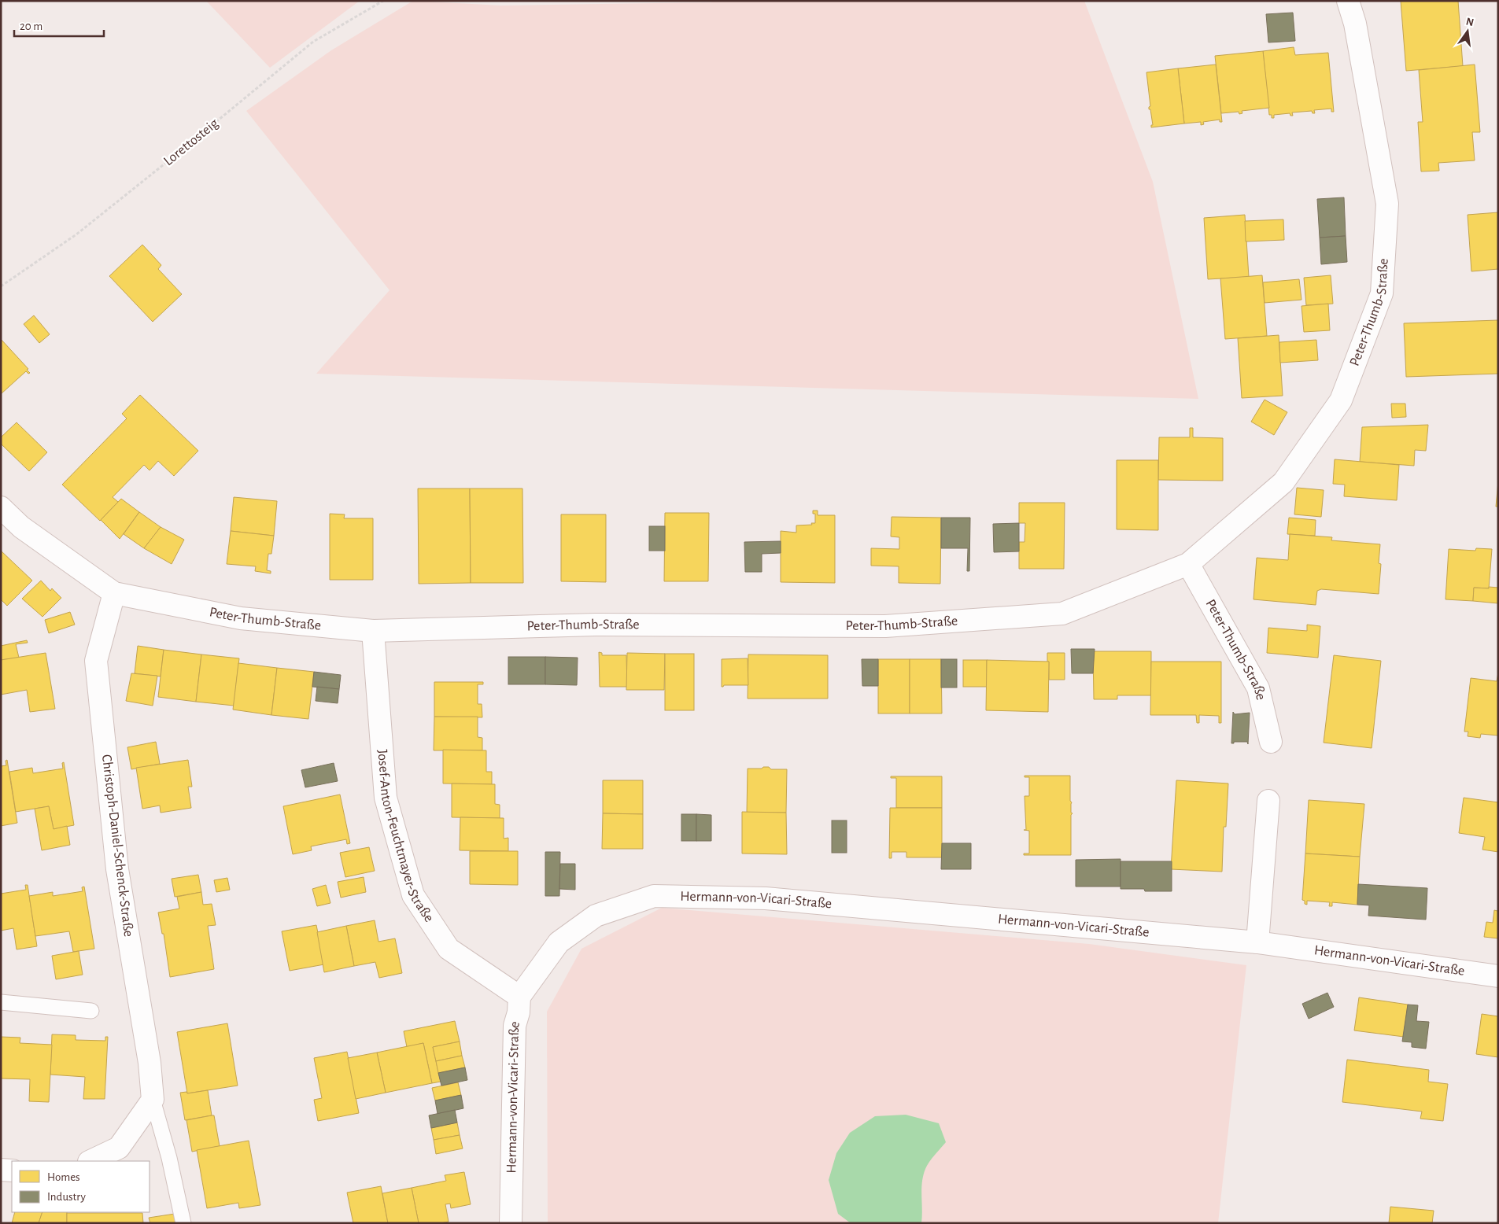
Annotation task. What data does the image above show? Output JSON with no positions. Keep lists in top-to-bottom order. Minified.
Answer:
{"streets":{"street":["Peter-Thumb-Straße","Josef-Anton-Feuchtmayer-Straße","Christoph-Daniel-Schenck-Straße","Hermann-von-Vicari-Straße"],"path":["Lorettosteig"]},"crossings":[["Peter-Thumb-Straße","Josef-Anton-Feuchtmayer-Straße"],["Peter-Thumb-Straße","Christoph-Daniel-Schenck-Straße"],["Josef-Anton-Feuchtmayer-Straße","Hermann-von-Vicari-Straße"]],"legend":["Homes","Industry"],"scale_bar":"20 m","north":"top"}
